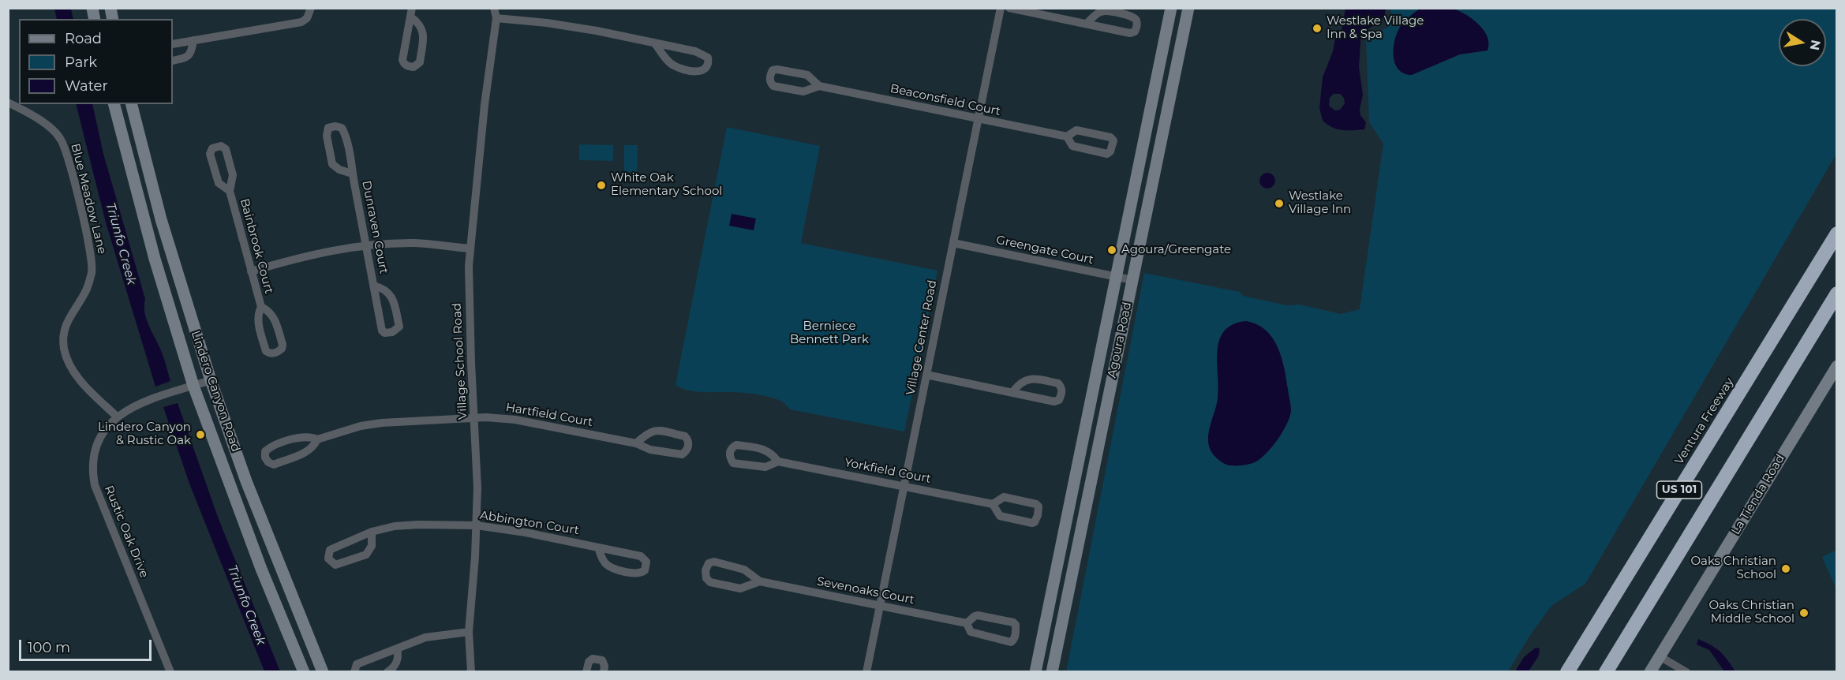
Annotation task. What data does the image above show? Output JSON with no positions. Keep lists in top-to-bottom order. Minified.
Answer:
{"streets":{"highway":["Ventura Freeway","US 101"],"street":["Beaconsfield Court","Blue Meadow Lane","Dunraven Court","Bainbrook Court","Greengate Court","Village Center Road","Agoura Road","Village School Road","Lindero Canyon Road","Hartfield Court","Yorkfield Court","La Tienda Road","Abbington Court","Rustic Oak Drive","Sevenoaks Court"]},"crossings":[["Beaconsfield Court","Village Center Road"],["Blue Meadow Lane","Rustic Oak Drive"],["Greengate Court","Village Center Road"],["Greengate Court","Agoura Road"],["Village Center Road","Yorkfield Court"],["Village Center Road","Sevenoaks Court"],["Village School Road","Hartfield Court"],["Village School Road","Abbington Court"],["Lindero Canyon Road","Rustic Oak Drive"]],"water":["Triunfo Creek"],"parks":["Berniece Bennett Park"],"places":["Westlake Village Inn & Spa","White Oak Elementary School","Westlake Village Inn","Agoura/Greengate","Lindero Canyon & Rustic Oak","Oaks Christian School","Oaks Christian Middle School"],"legend":["Road","Park","Water"],"scale_bar":"100 m","north":"right"}
